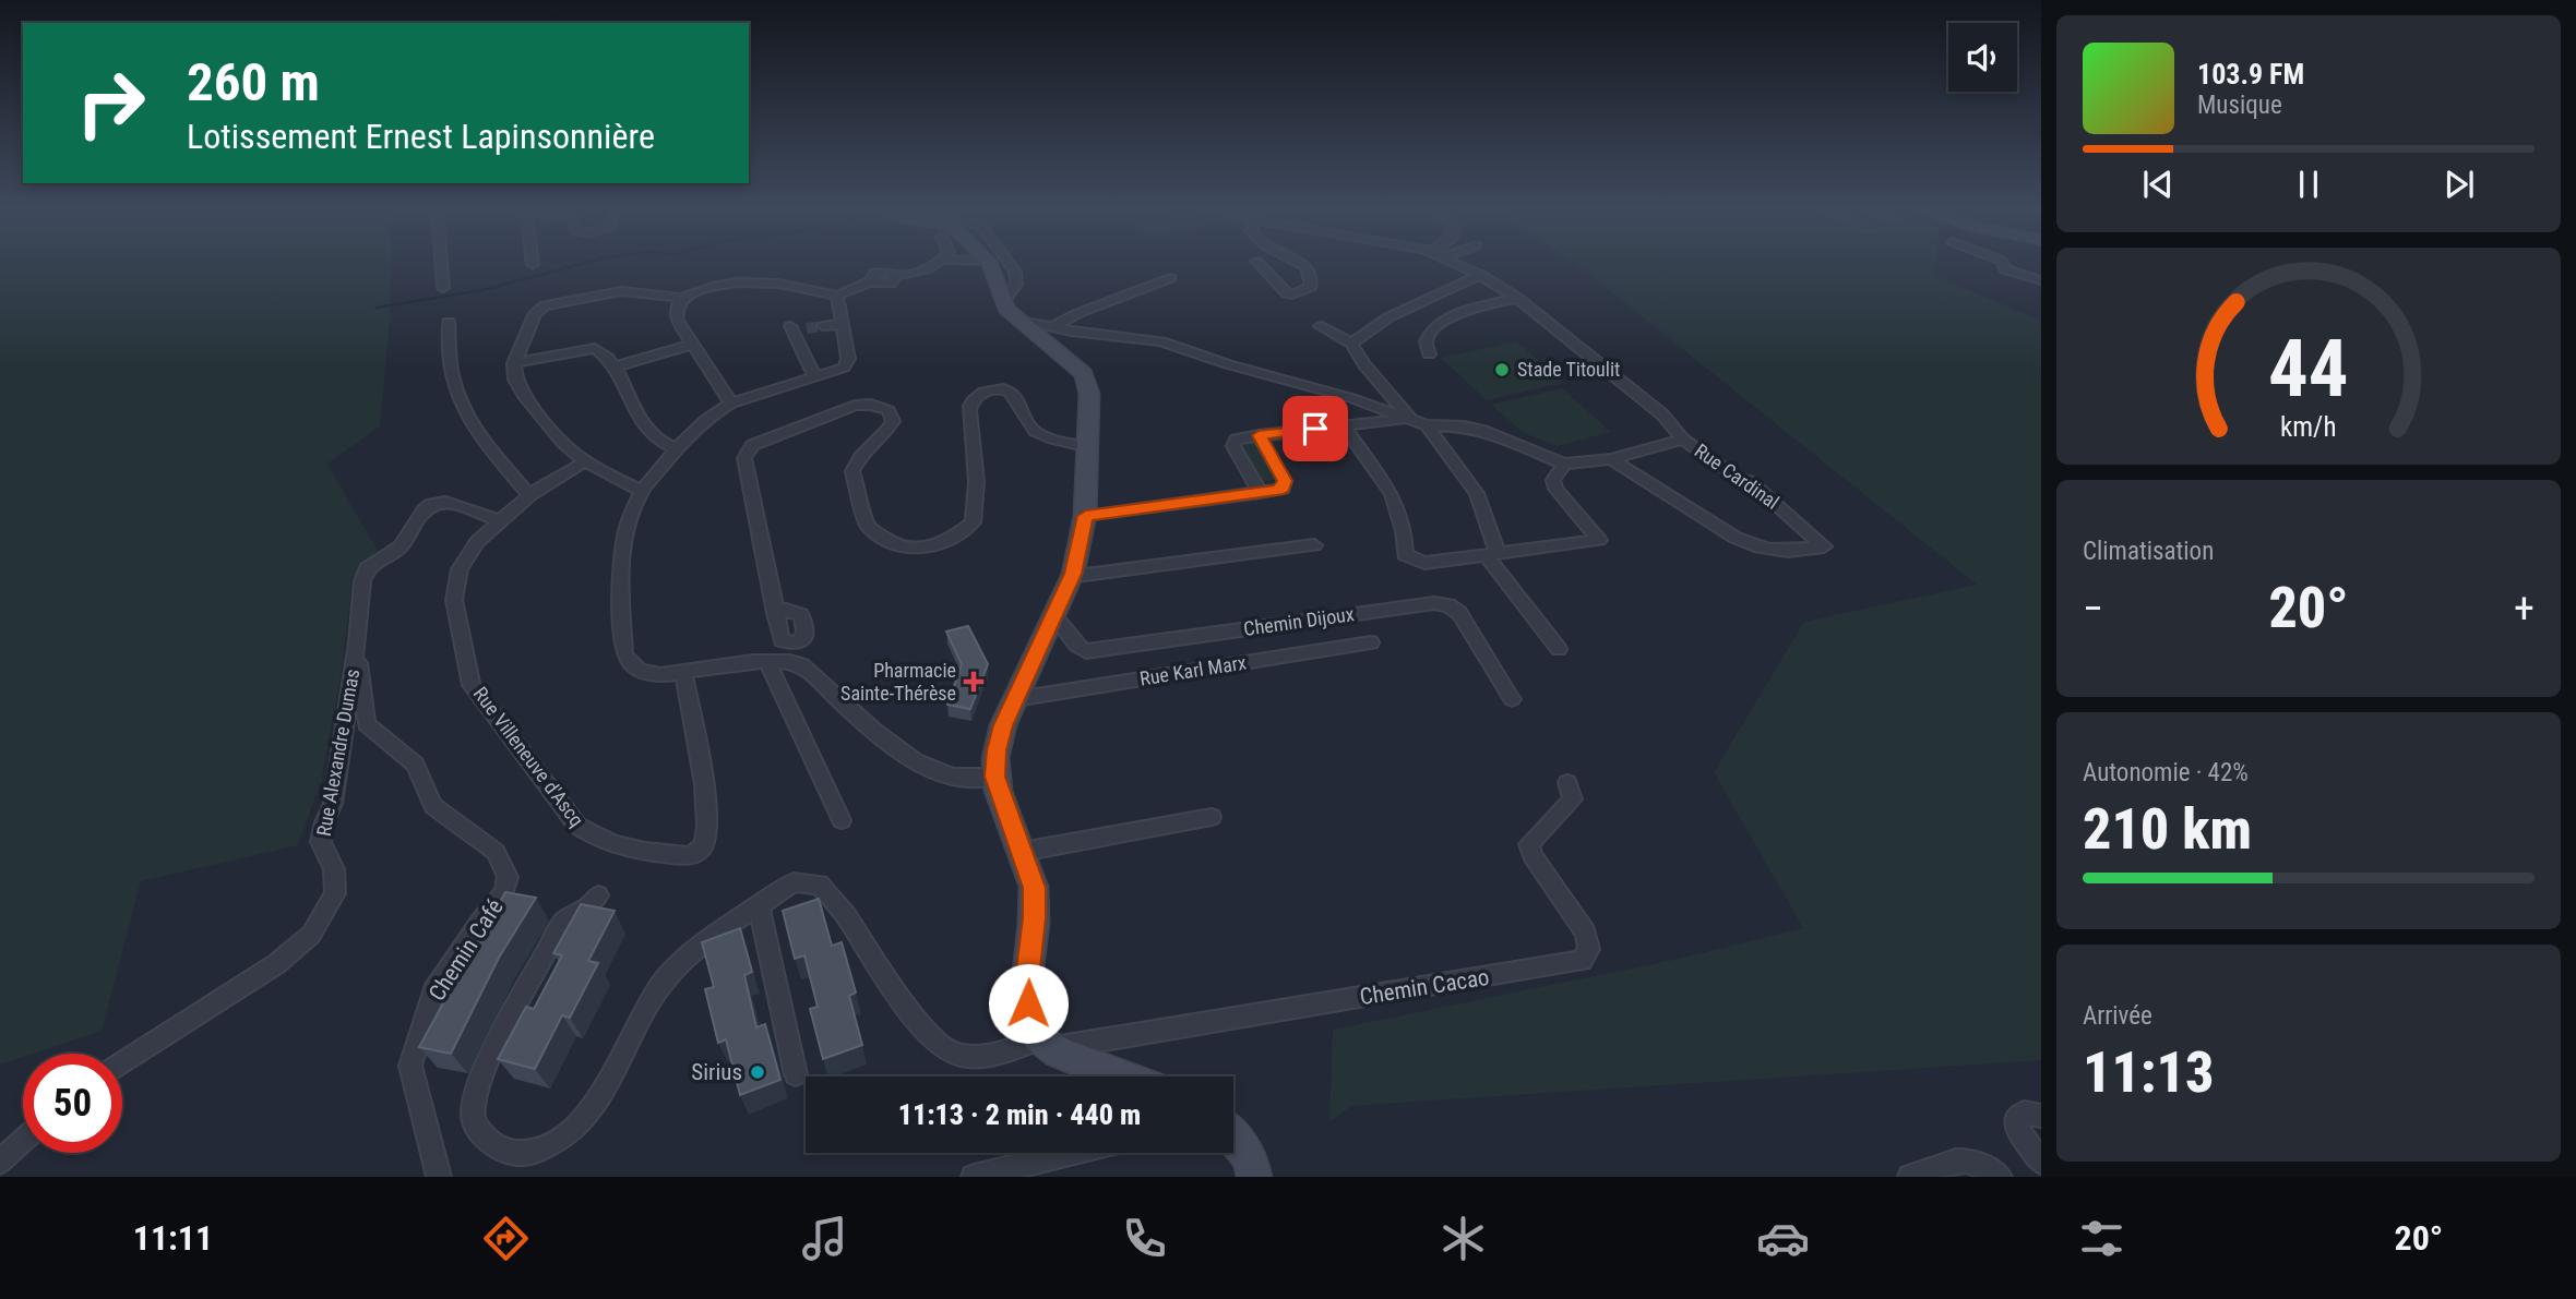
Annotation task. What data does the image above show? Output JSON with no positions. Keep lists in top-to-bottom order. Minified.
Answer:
{"streets":{"street":["Rue Cardinal","Chemin Dijoux","Rue Karl Marx","Rue Alexandre Dumas","Rue Villeneuve d'Ascq","Chemin Café","Chemin Cacao"]},"crossings":[["Rue Alexandre Dumas","Rue Villeneuve d'Ascq"],["Rue Alexandre Dumas","Chemin Café"]],"places":{"other":["Stade Titoulit","Sirius"],"health":["Pharmacie Sainte-Thérèse"]},"page":{"turn":["260 m","Lotissement Ernest Lapinsonnière"],"song":["103.9 FM","Musique"],"tile":["Climatisation",["Autonomie · 42%","210 km"],["Arrivée","11:13"]],"heat":["−","20°","+"],"limit":"50","trip":"11:13 · 2 min · 440 m","tabs":["11:11","20°"],"gauge":["44","km/h"]}}
